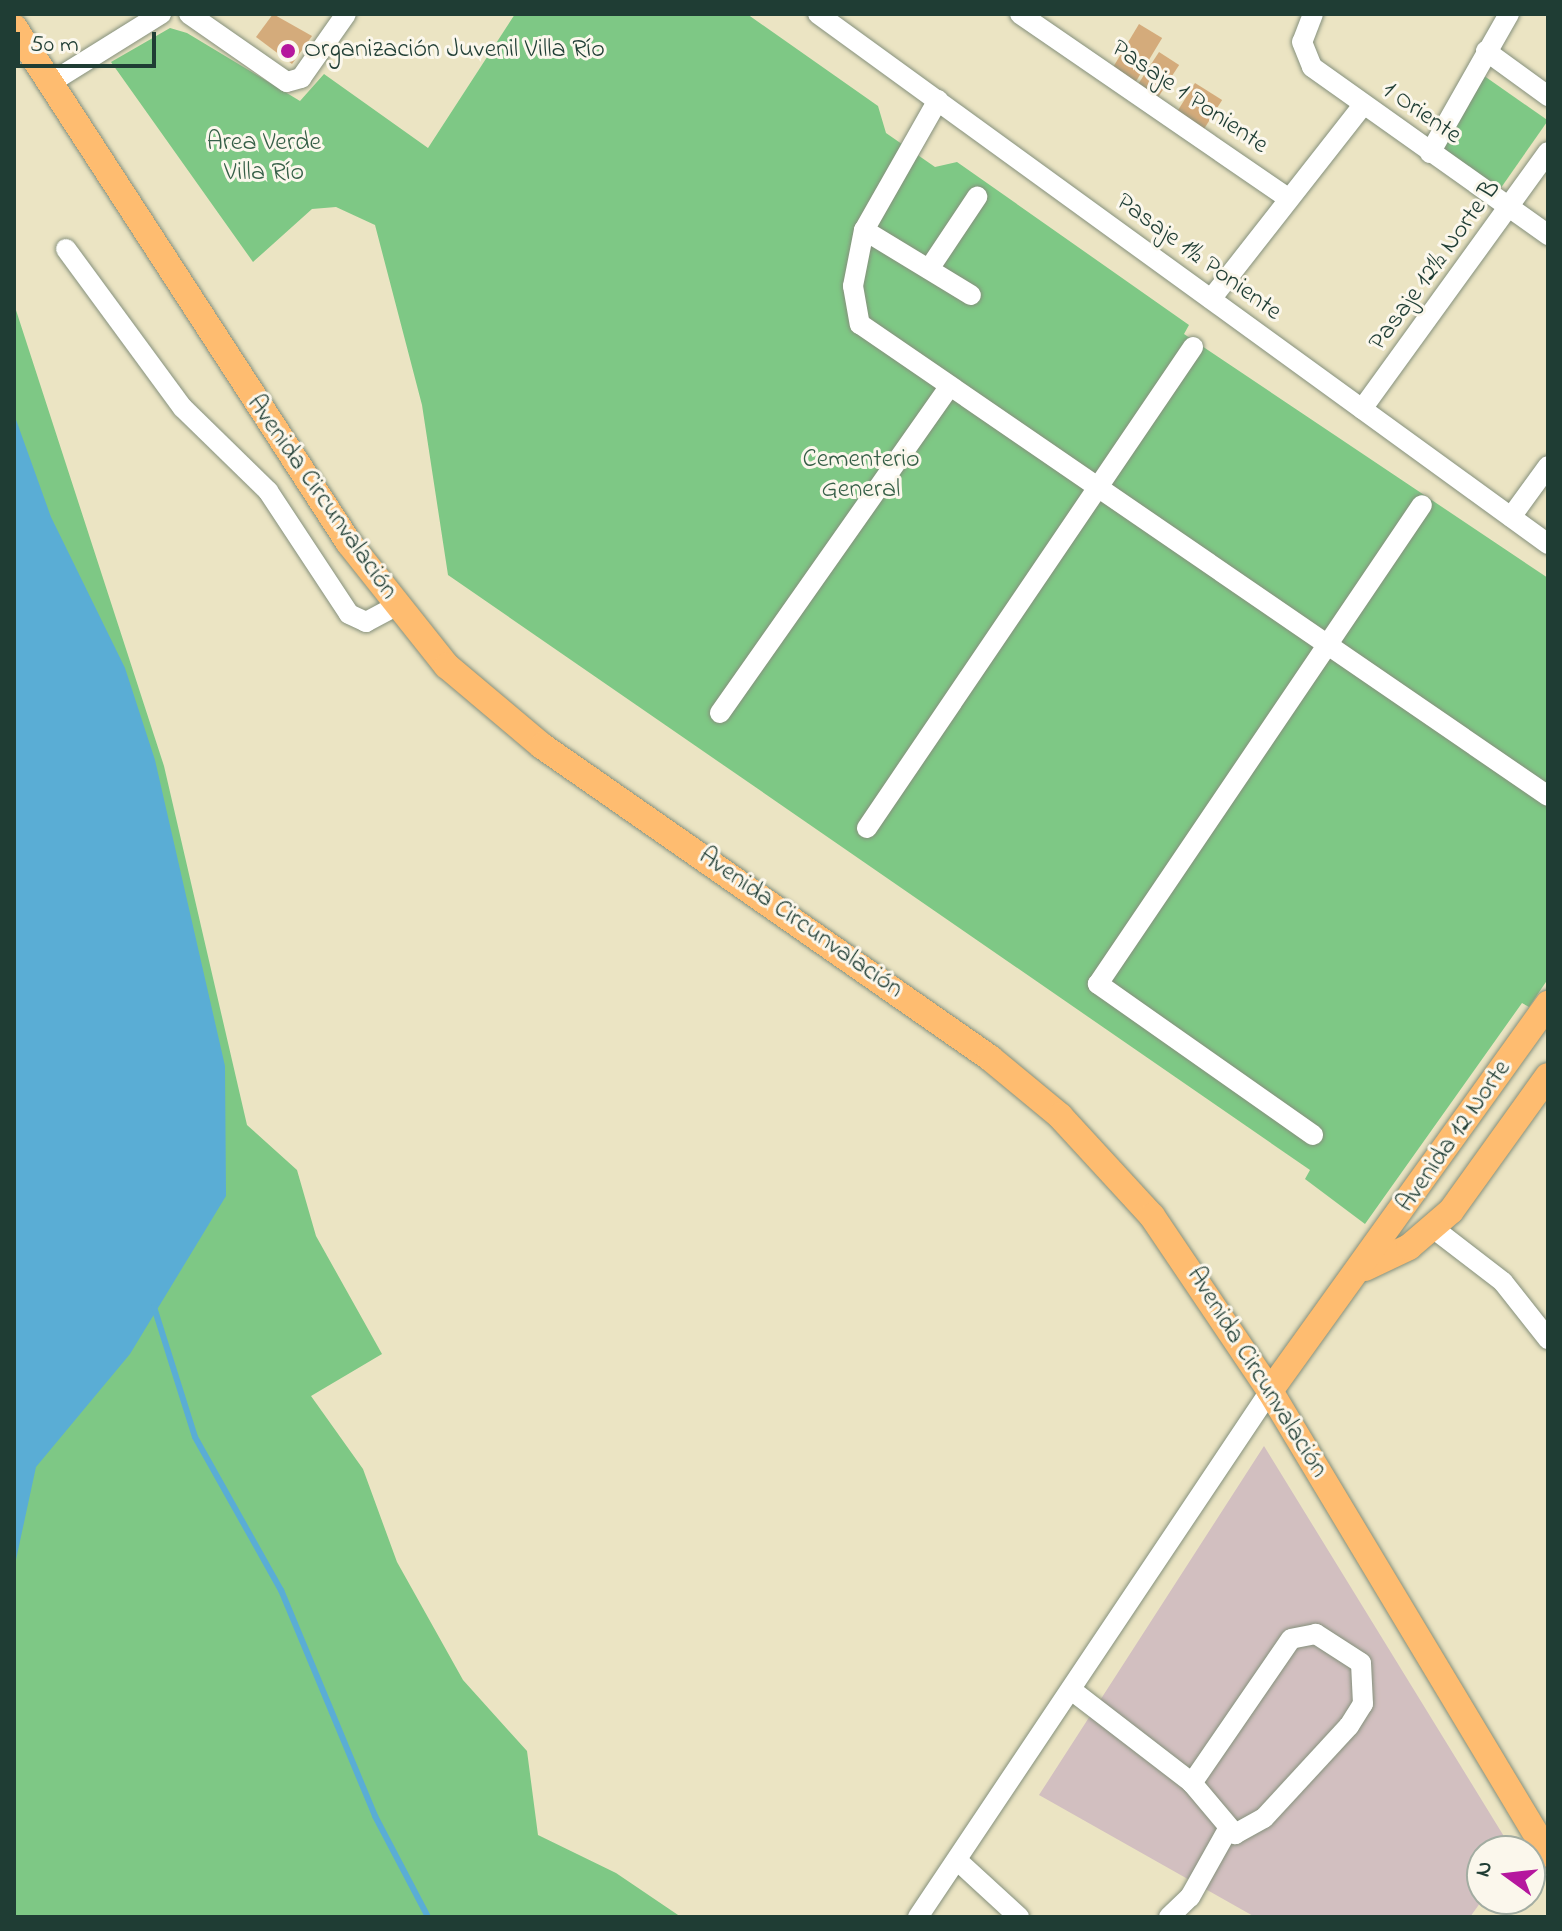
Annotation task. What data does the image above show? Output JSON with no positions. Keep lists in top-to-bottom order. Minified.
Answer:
{"streets":{"main road":["Avenida Circunvalación","Avenida 12 Norte"],"street":["Pasaje 1 Poniente","1 Oriente","Pasaje 1½ Poniente","Pasaje 12½ Norte B"]},"crossings":[["1 Oriente","Pasaje 12½ Norte B"],["Pasaje 1½ Poniente","Pasaje 12½ Norte B"],["Avenida Circunvalación","Avenida 12 Norte"]],"parks":["Area Verde Villa Río","Cementerio General"],"places":["Organización Juvenil Villa Río"],"scale_bar":"50 m","north":"left"}
